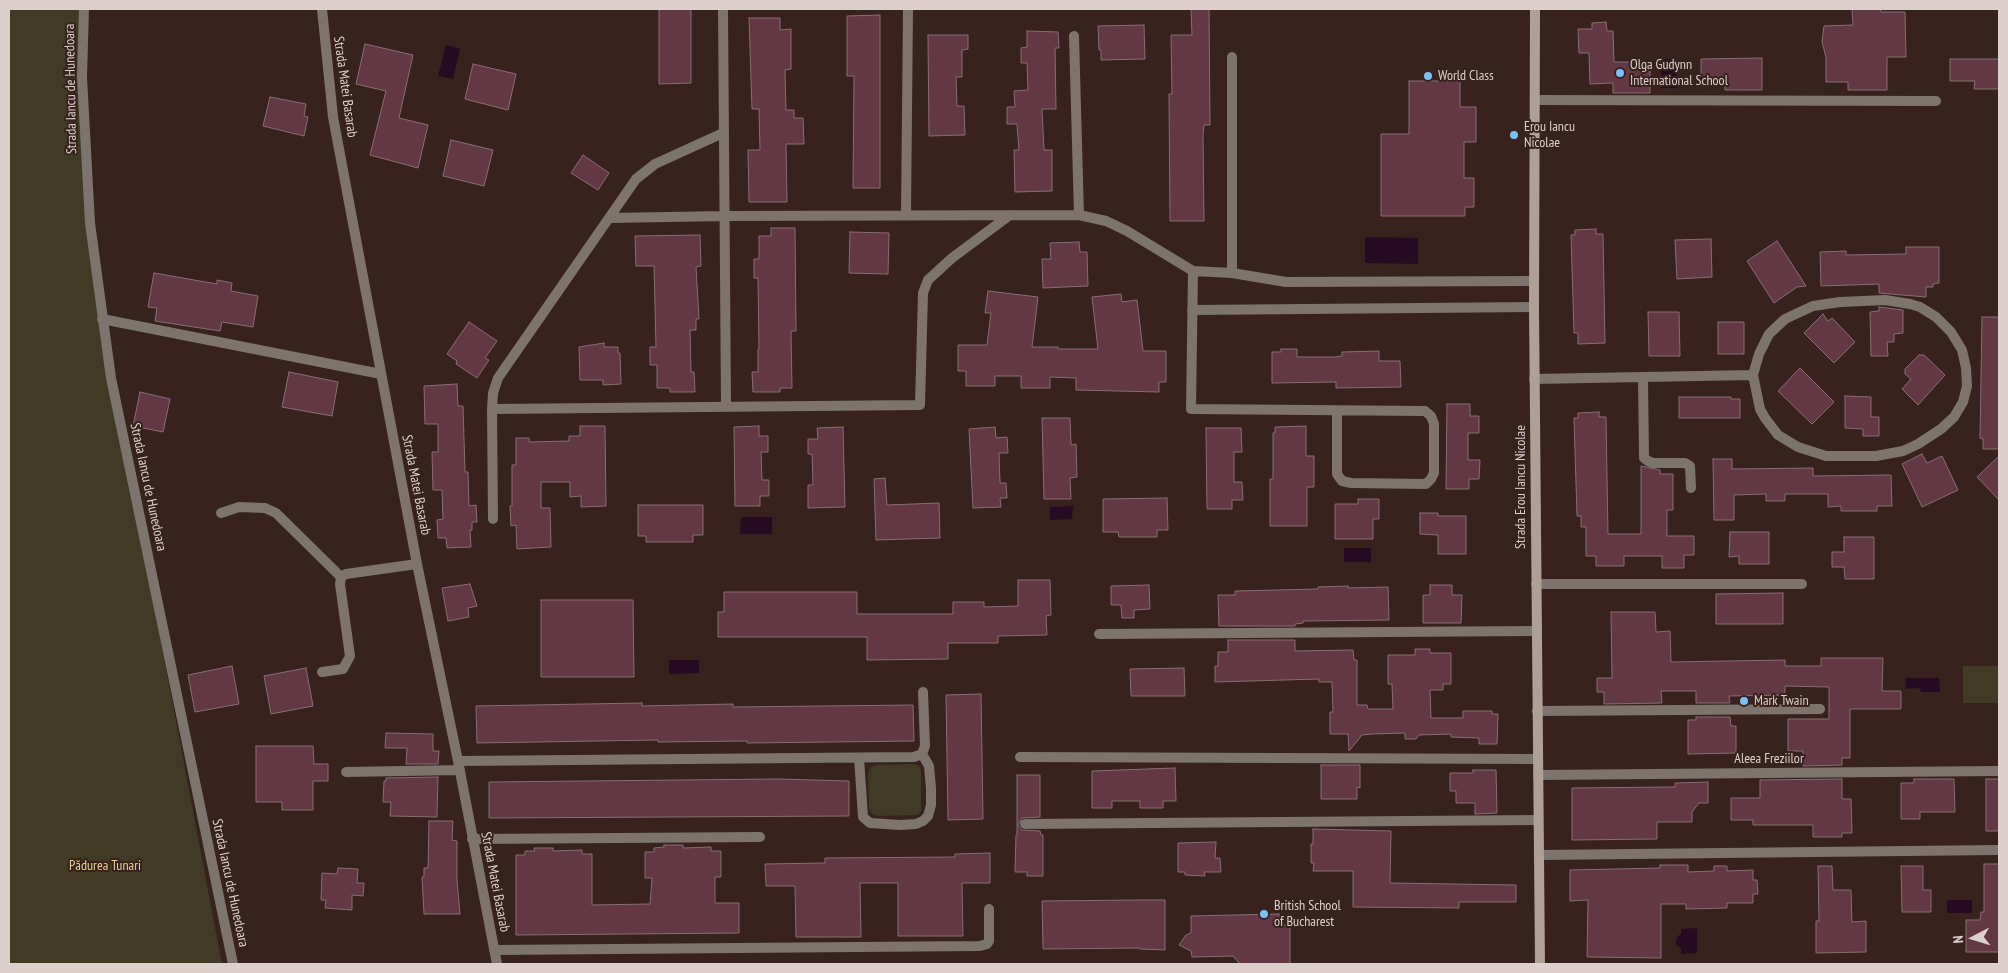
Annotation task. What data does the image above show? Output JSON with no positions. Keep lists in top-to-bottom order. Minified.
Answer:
{"streets":{"street":["Strada Matei Basarab","Strada Iancu de Hunedoara","Strada Erou Iancu Nicolae","Aleea Freziilor"]},"crossings":[["Strada Erou Iancu Nicolae","Aleea Freziilor"]],"parks":["Pădurea Tunari"],"places":["Olga Gudynn International School","World Class","Erou Iancu Nicolae","Mark Twain","British School of Bucharest"],"north":"left"}
